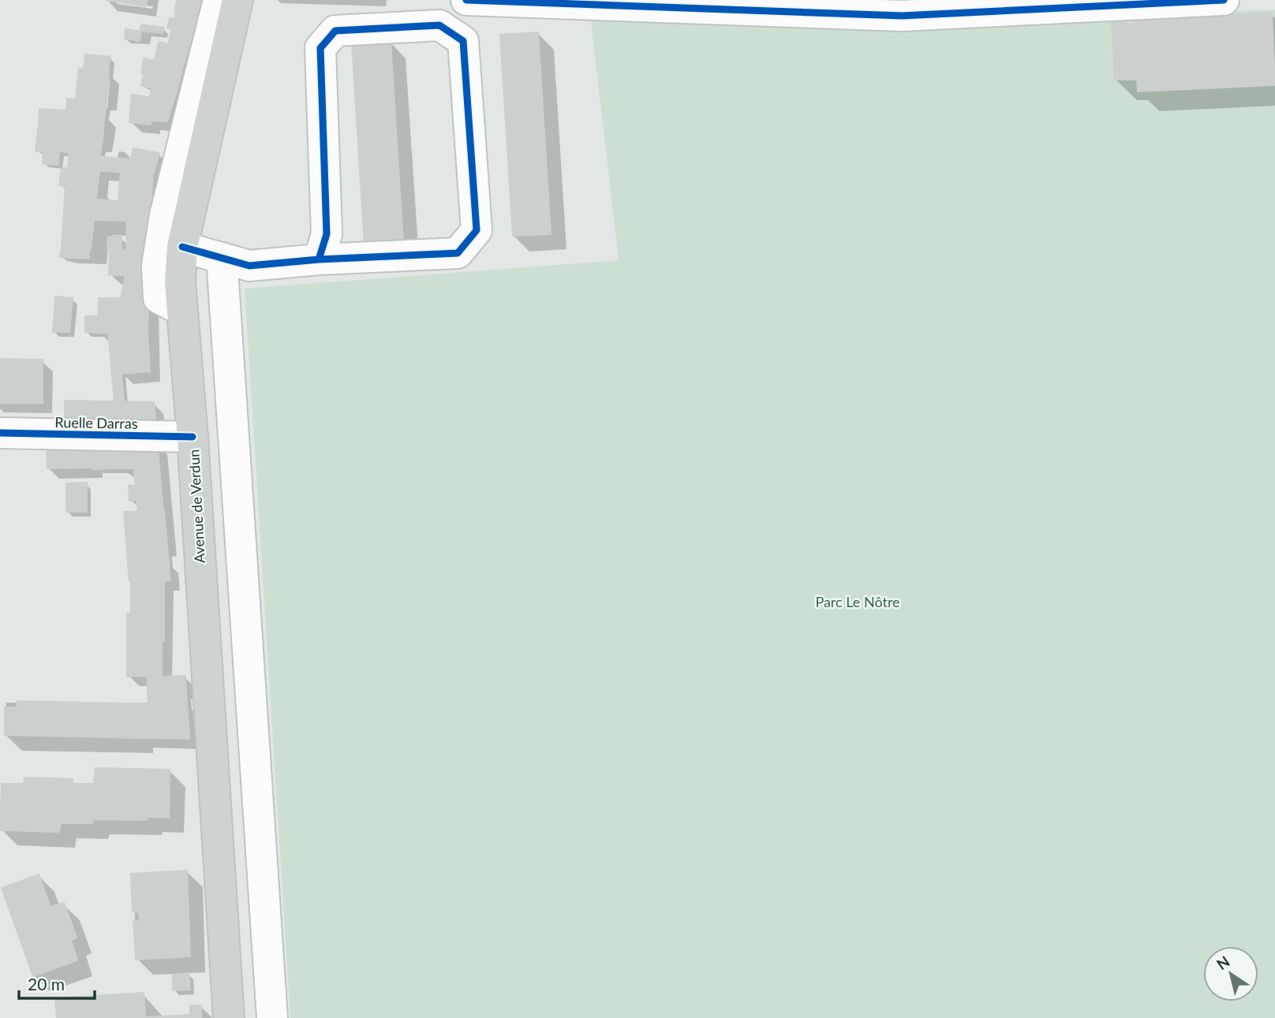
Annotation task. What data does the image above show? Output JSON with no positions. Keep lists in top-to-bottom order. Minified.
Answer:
{"streets":{"main road":["Avenue de Verdun"],"street":["Ruelle Darras"]},"crossings":[["Ruelle Darras","Avenue de Verdun"]],"parks":["Parc Le Nôtre"],"scale_bar":"20 m","north":"top left"}
